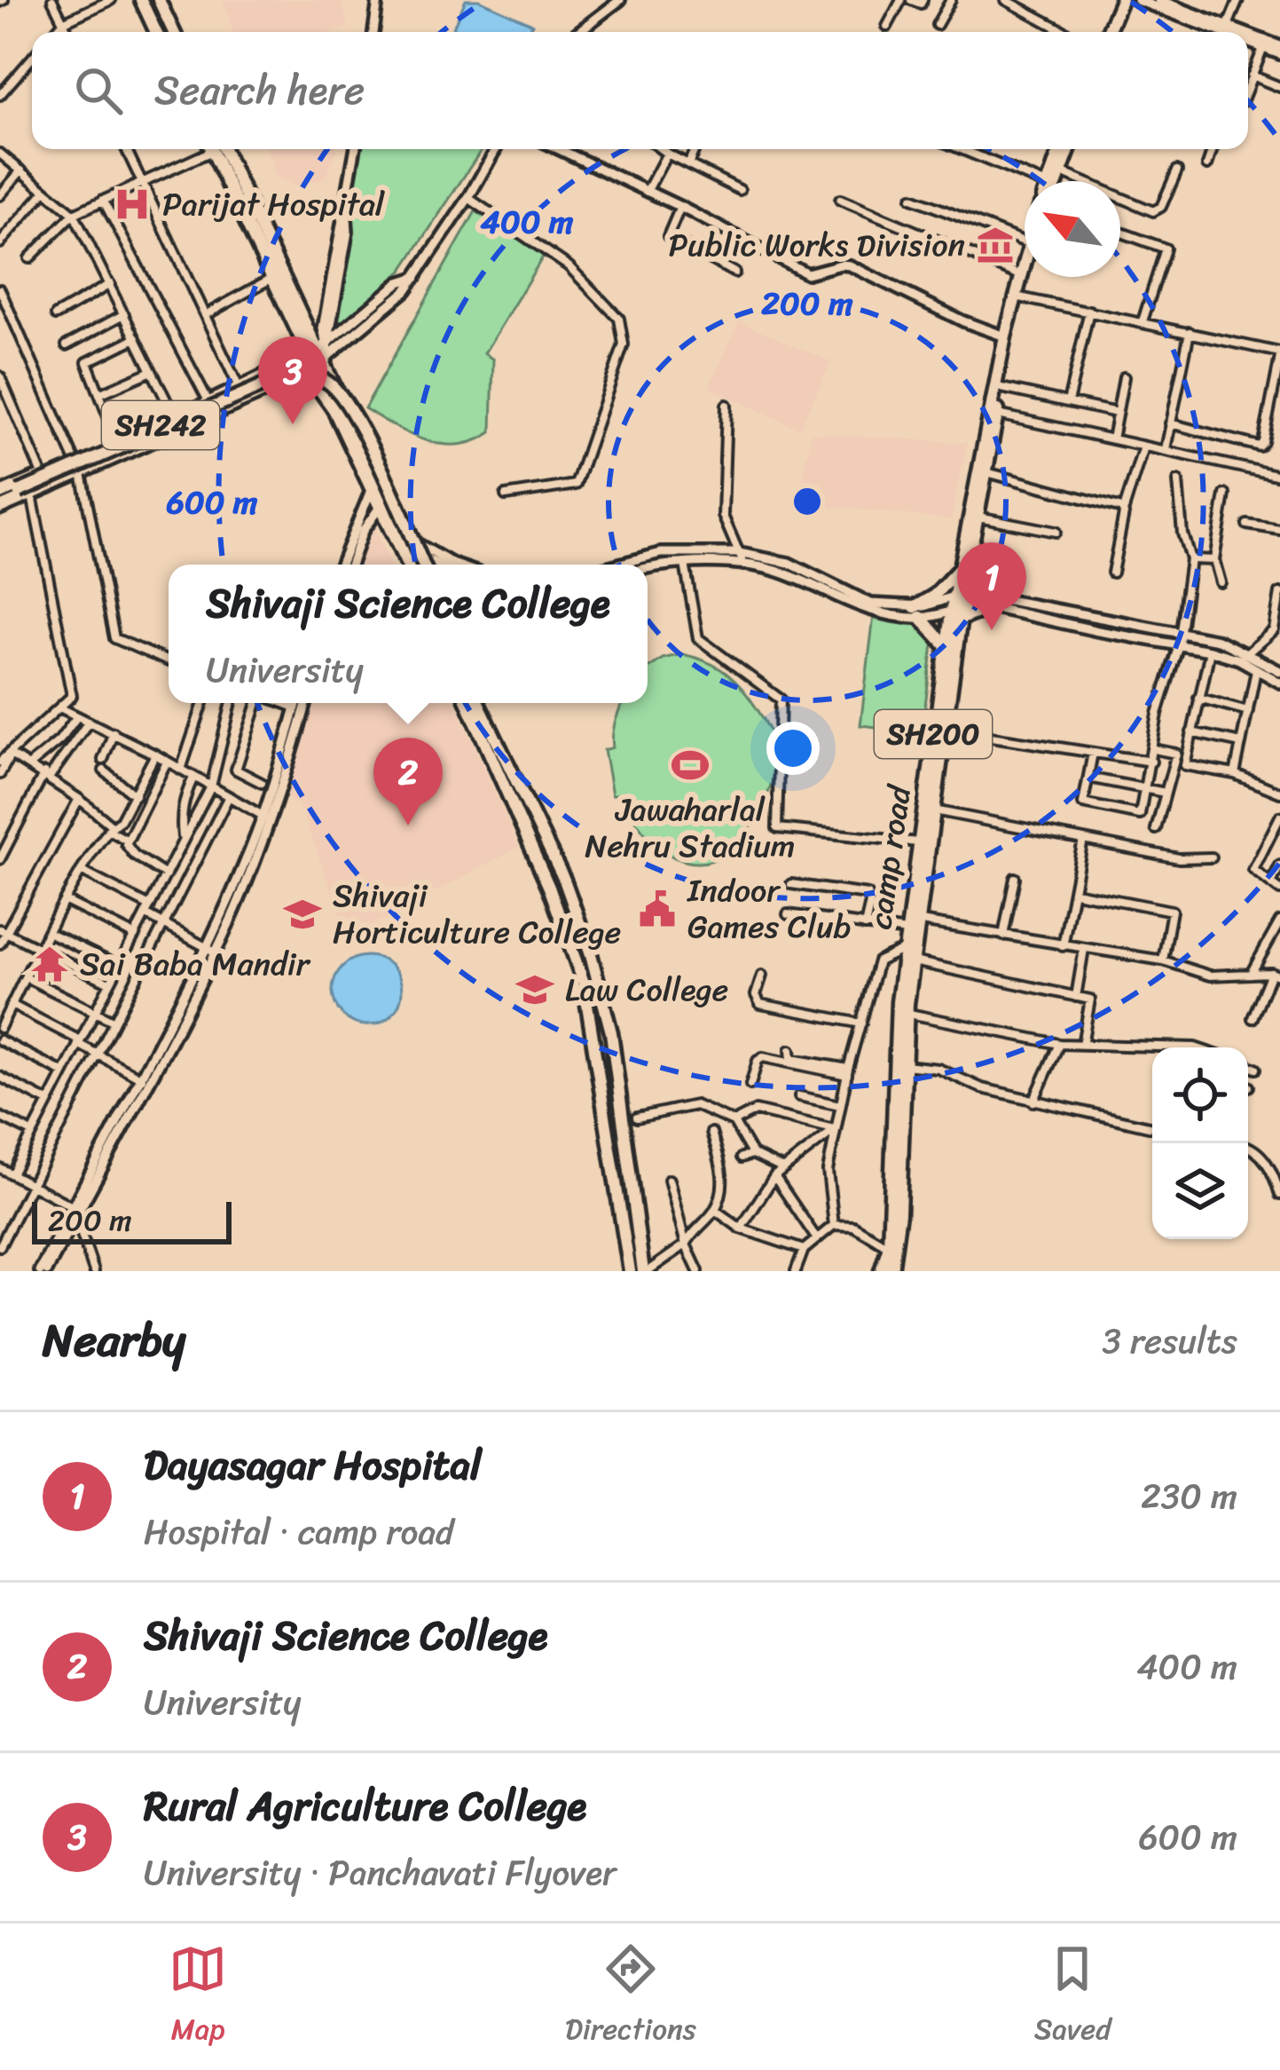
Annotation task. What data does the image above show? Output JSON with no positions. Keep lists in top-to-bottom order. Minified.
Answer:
{"streets":{"main road":["SH242","SH200","camp road"]},"places":{"hospital":["Parijat Hospital"],"museum":["Public Works Division"],"sports":["Jawaharlal Nehru Stadium"],"public building":["Indoor Games Club"],"school or university":["Shivaji Horticulture College","Law College"],"temple":["Sai Baba Mandir"]},"scale_bar":"200 m","north":"top left","page":{"search":"Search here","pins":["3","1","2"],"popup":["Shivaji Science College","University"],"scale":"200 m","heading":["Nearby","3 results"],"list":[{"mark":"1","name":"Dayasagar Hospital","note":"Hospital · camp road","value":"230 m"},{"mark":"2","name":"Shivaji Science College","note":"University","value":"400 m"},{"mark":"3","name":"Rural Agriculture College","note":"University · Panchavati Flyover","value":"600 m"}],"nav":["Map","Directions","Saved"]},"rings":["400 m","200 m","600 m"]}
